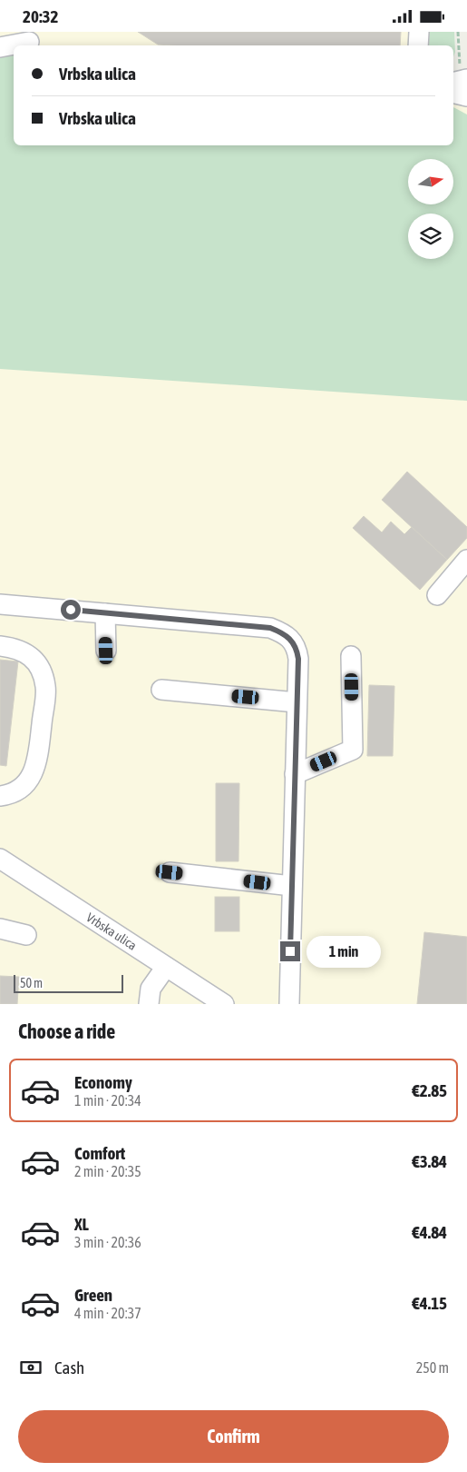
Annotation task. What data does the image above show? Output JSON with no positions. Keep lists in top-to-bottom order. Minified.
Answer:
{"streets":{"street":["Vrbska ulica"]},"scale_bar":"50 m","north":"right","page":{"status":"20:32","banner":["Vrbska ulica","Vrbska ulica"],"bubble":"1 min","scale":"50 m","heading":"Choose a ride","list":[{"name":"Economy","note":"1 min · 20:34","value":"€2.85"},{"name":"Comfort","note":"2 min · 20:35","value":"€3.84"},{"name":"XL","note":"3 min · 20:36","value":"€4.84"},{"name":"Green","note":"4 min · 20:37","value":"€4.15"}],"pay":["Cash","250 m"],"buttons":"Confirm"}}
